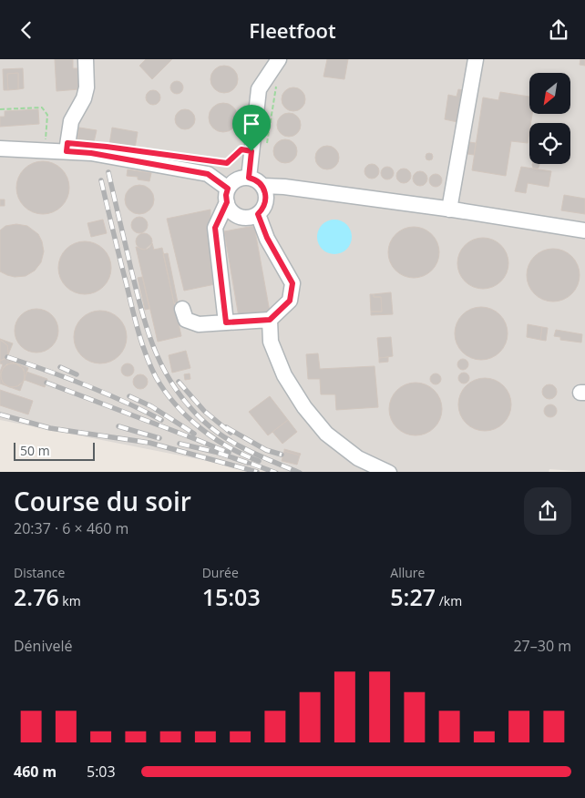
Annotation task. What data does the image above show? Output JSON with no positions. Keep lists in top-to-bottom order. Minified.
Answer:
{"scale_bar":"50 m","north":"bottom left","page":{"header":"Fleetfoot","scale":"50 m","heading":["Course du soir","20:37 · 6 × 460 m"],"stats":[["Distance","2.76 km"],["Durée","15:03"],["Allure","5:27 /km"]],"chart":["Dénivelé","27–30 m"],"list":[{"name":"460 m","note":"5:03"}]}}
